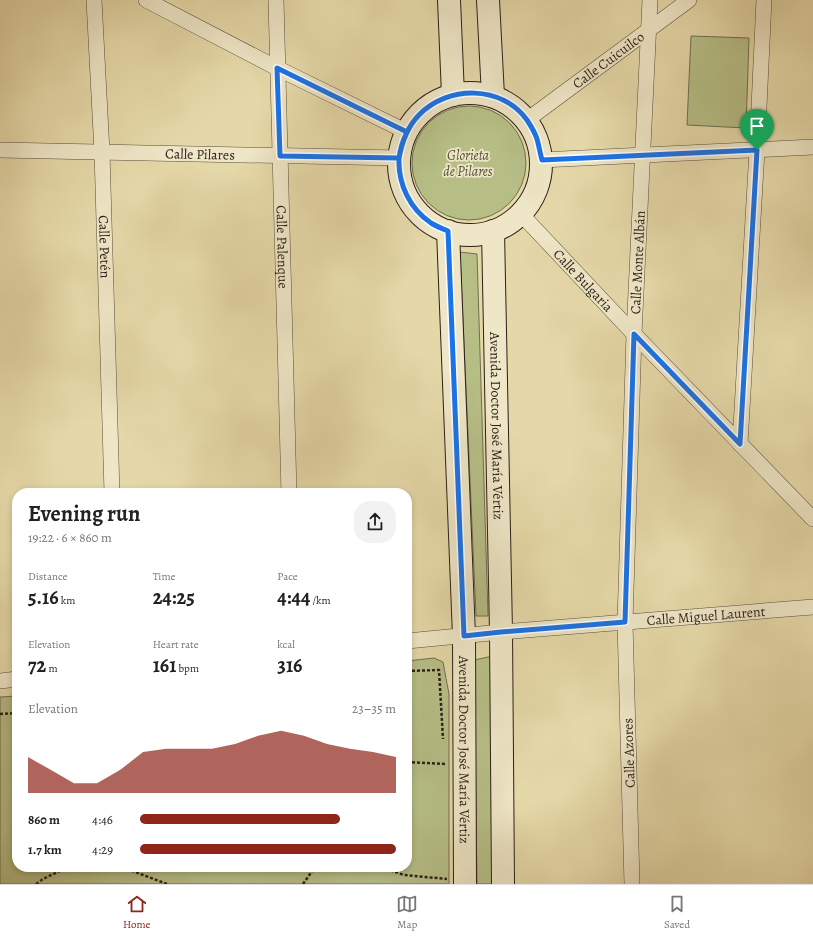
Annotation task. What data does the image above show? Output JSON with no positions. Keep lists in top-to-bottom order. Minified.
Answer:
{"streets":{"main road":["Avenida Doctor José María Vértiz"],"street":["Calle Cuicuilco","Calle Pilares","Calle Petén","Calle Palenque","Calle Monte Albán","Calle Bulgaria","Calle Miguel Laurent","Calle Azores"]},"crossings":[["Calle Cuicuilco","Calle Pilares"],["Calle Cuicuilco","Calle Monte Albán"],["Calle Cuicuilco","Calle Bulgaria"],["Calle Cuicuilco","Avenida Doctor José María Vértiz"],["Calle Pilares","Calle Petén"],["Calle Pilares","Calle Palenque"],["Calle Pilares","Calle Bulgaria"],["Calle Pilares","Avenida Doctor José María Vértiz"],["Calle Monte Albán","Calle Bulgaria"],["Calle Monte Albán","Calle Miguel Laurent"],["Calle Monte Albán","Calle Azores"],["Calle Bulgaria","Avenida Doctor José María Vértiz"],["Avenida Doctor José María Vértiz","Calle Miguel Laurent"],["Calle Miguel Laurent","Calle Azores"]],"parks":["Glorieta de Pilares"],"page":{"heading":["Evening run","19:22 · 6 × 860 m"],"stats":[["Distance","5.16 km"],["Time","24:25"],["Pace","4:44 /km"],["Elevation","72 m"],["Heart rate","161 bpm"],["kcal","316"]],"chart":["Elevation","23–35 m"],"list":[{"name":"860 m","note":"4:46"},{"name":"1.7 km","note":"4:29"}],"tabs":["Home","Map","Saved"]}}
